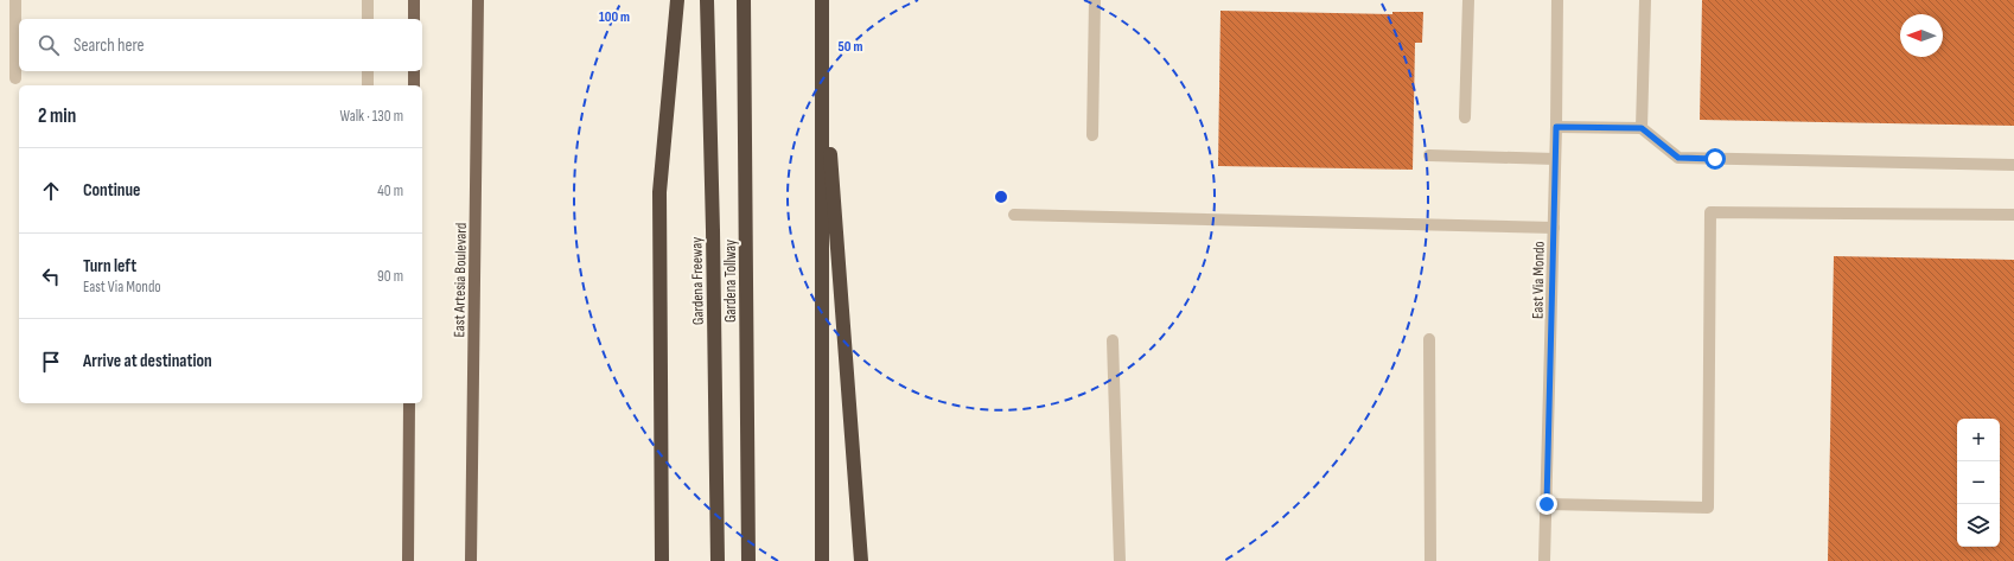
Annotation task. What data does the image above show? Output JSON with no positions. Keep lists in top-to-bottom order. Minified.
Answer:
{"streets":{"highway":["Gardena Freeway","Gardena Tollway"],"main road":["East Artesia Boulevard"],"street":["East Via Mondo"]},"north":"left","page":{"search":"Search here","heading":["2 min","Walk · 130 m"],"list":[["Continue","40 m"],["Turn left","East Via Mondo","90 m"],"Arrive at destination"],"map_buttons":["+","−"]},"rings":["100 m","50 m"]}
